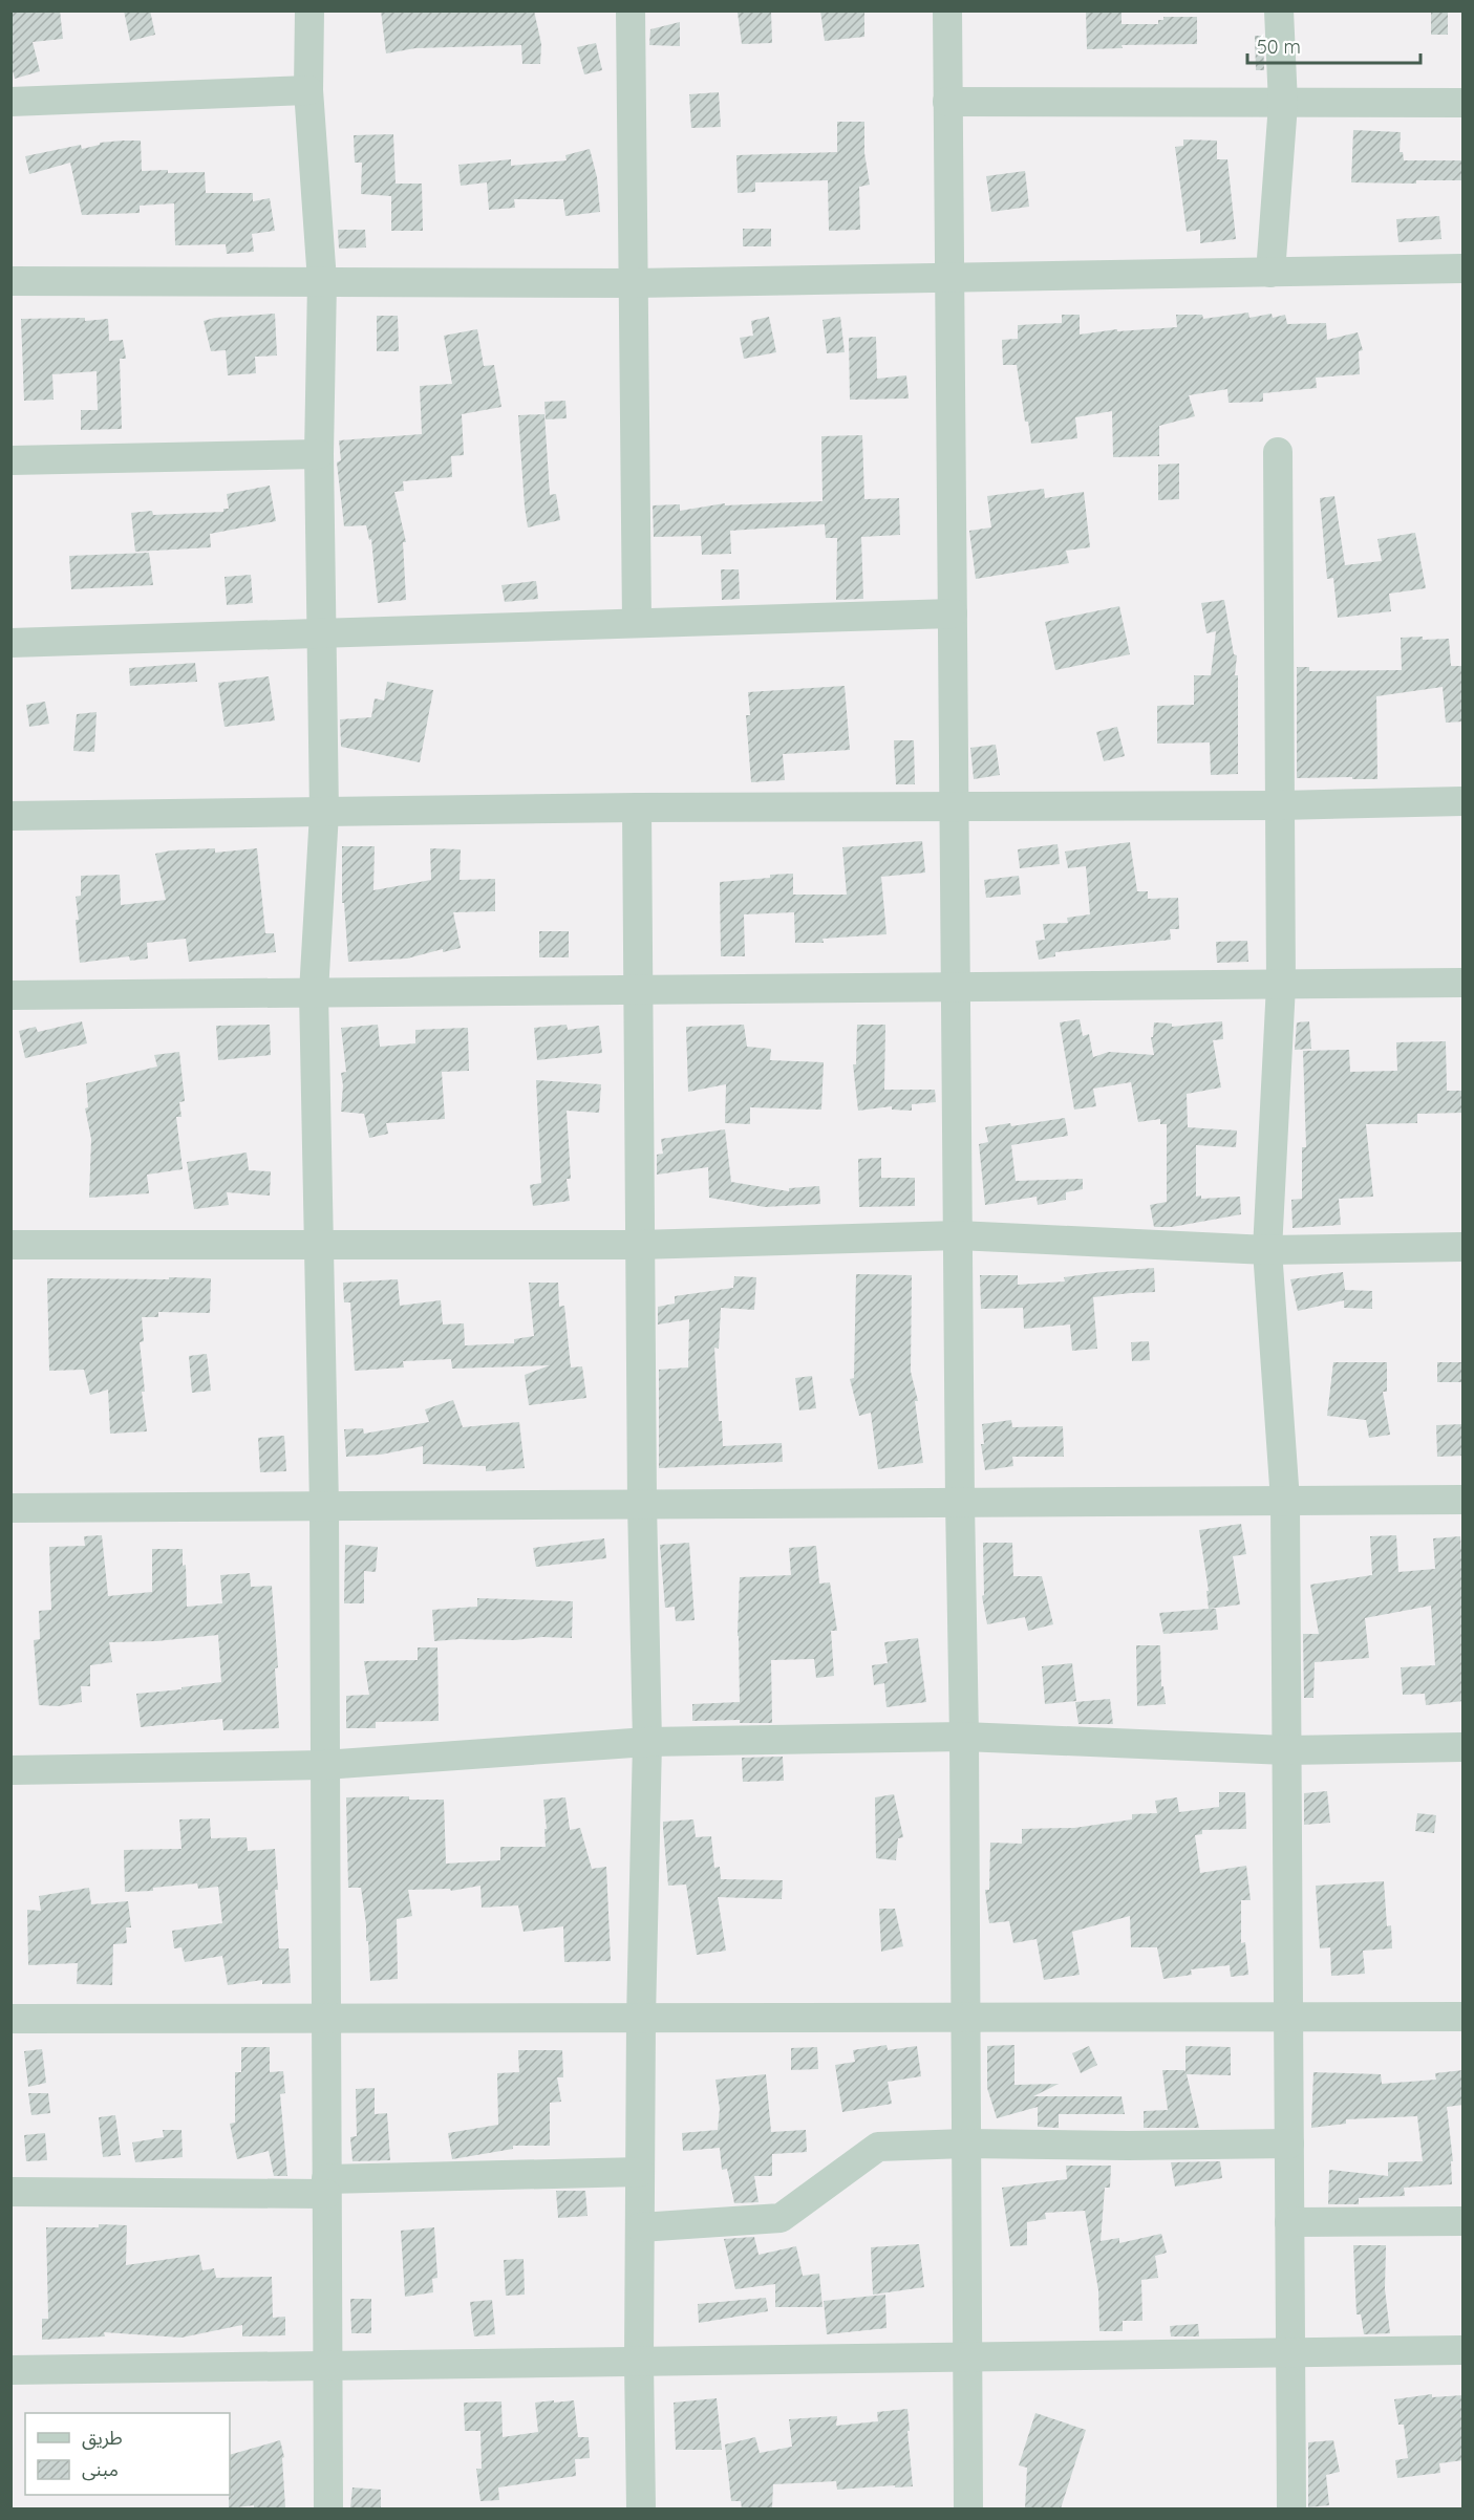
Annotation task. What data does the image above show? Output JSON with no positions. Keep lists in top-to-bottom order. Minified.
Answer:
{"legend":["طريق","مبنى"],"scale_bar":"50 m"}
